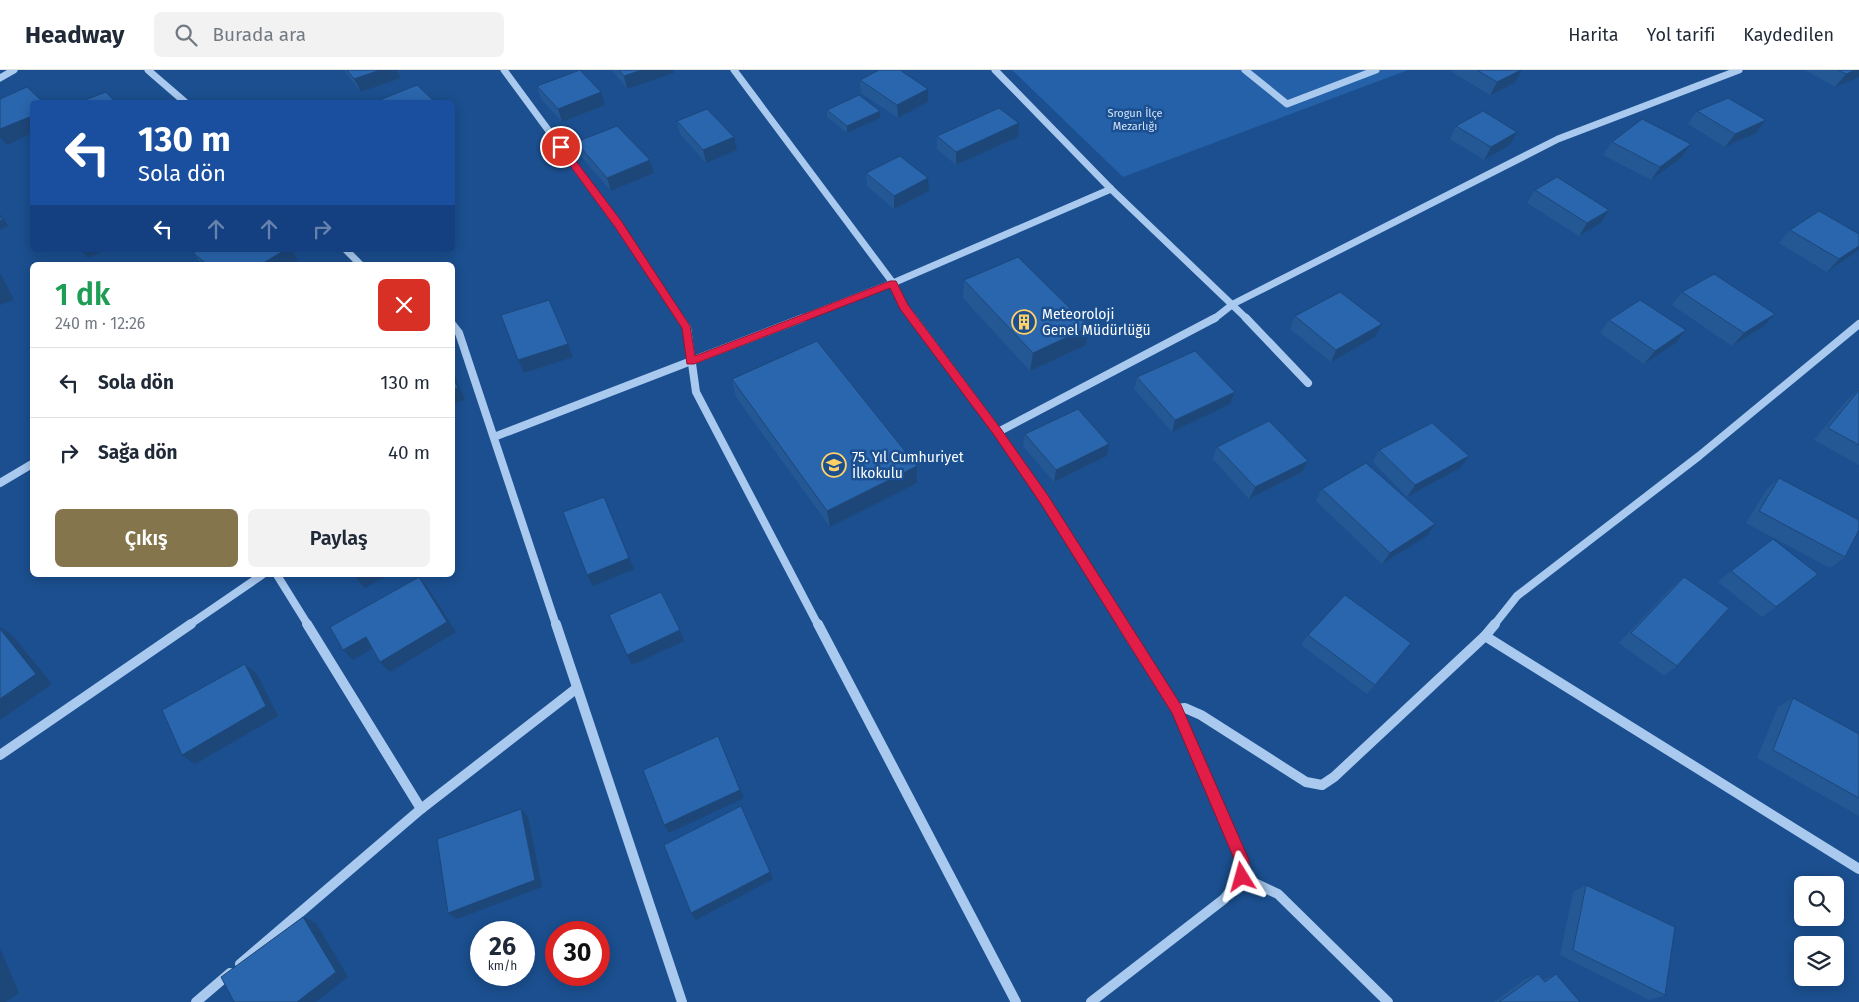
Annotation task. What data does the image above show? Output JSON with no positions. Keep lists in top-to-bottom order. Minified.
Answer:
{"parks":["Srogun İlçe Mezarlığı"],"places":{"building":["Meteoroloji Genel Müdürlüğü"],"school or university":["75. Yıl Cumhuriyet İlkokulu"]},"page":{"header":"Headway","search":"Burada ara","nav":["Harita","Yol tarifi","Kaydedilen"],"turn":["130 m","Sola dön"],"heading":["1 dk","240 m · 12:26"],"list":[{"name":"Sola dön","value":"130 m"},{"name":"Sağa dön","value":"40 m"}],"buttons":["Çıkış","Paylaş"],"speed":"26 km/h","limit":"30"}}
